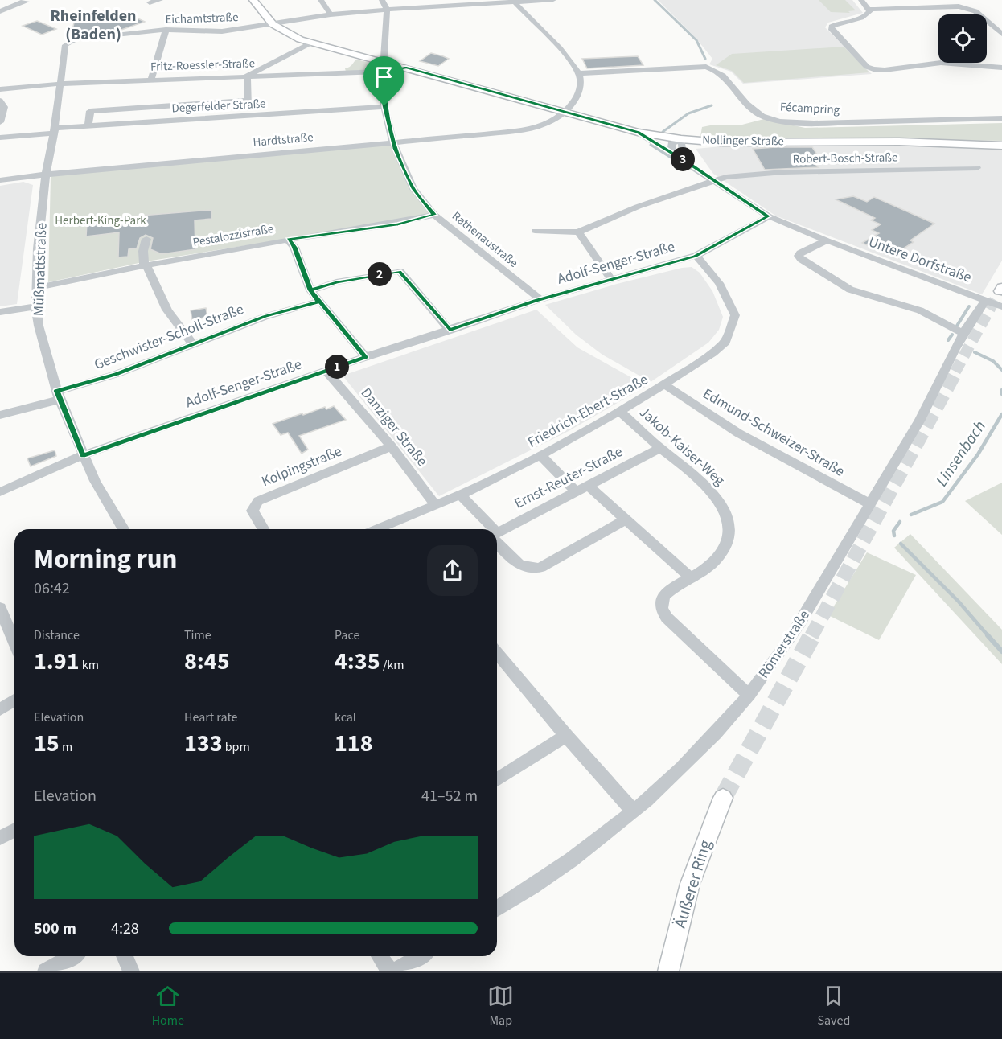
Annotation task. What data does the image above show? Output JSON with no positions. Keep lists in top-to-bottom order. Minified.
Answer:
{"streets":{"main road":["Nollinger Straße","Äußerer Ring"],"street":["Eichamtstraße","Fritz-Roessler-Straße","Degerfelder Straße","Fécampring","Hardtstraße","Robert-Bosch-Straße","Pestalozzistraße","Rathenaustraße","Untere Dorfstraße","Adolf-Senger-Straße","Müßmattstraße","Geschwister-Scholl-Straße","Friedrich-Ebert-Straße","Danziger Straße","Edmund-Schweizer-Straße","Jakob-Kaiser-Weg","Kolpingstraße","Ernst-Reuter-Straße","Römerstraße"]},"crossings":[["Eichamtstraße","Nollinger Straße"],["Eichamtstraße","Rathenaustraße"],["Eichamtstraße","Müßmattstraße"],["Fritz-Roessler-Straße","Nollinger Straße"],["Fritz-Roessler-Straße","Rathenaustraße"],["Fritz-Roessler-Straße","Müßmattstraße"],["Degerfelder Straße","Rathenaustraße"],["Degerfelder Straße","Müßmattstraße"],["Hardtstraße","Nollinger Straße"],["Hardtstraße","Rathenaustraße"],["Hardtstraße","Müßmattstraße"],["Nollinger Straße","Rathenaustraße"],["Nollinger Straße","Untere Dorfstraße"],["Robert-Bosch-Straße","Untere Dorfstraße"],["Pestalozzistraße","Rathenaustraße"],["Pestalozzistraße","Müßmattstraße"],["Rathenaustraße","Adolf-Senger-Straße"],["Untere Dorfstraße","Adolf-Senger-Straße"],["Untere Dorfstraße","Römerstraße"],["Adolf-Senger-Straße","Müßmattstraße"],["Adolf-Senger-Straße","Friedrich-Ebert-Straße"],["Adolf-Senger-Straße","Danziger Straße"],["Müßmattstraße","Geschwister-Scholl-Straße"],["Friedrich-Ebert-Straße","Danziger Straße"],["Friedrich-Ebert-Straße","Edmund-Schweizer-Straße"],["Friedrich-Ebert-Straße","Jakob-Kaiser-Weg"],["Danziger Straße","Kolpingstraße"],["Edmund-Schweizer-Straße","Römerstraße"],["Jakob-Kaiser-Weg","Ernst-Reuter-Straße"],["Jakob-Kaiser-Weg","Römerstraße"]],"districts":["Rheinfelden (Baden)"],"water":["Linsenbach"],"parks":["Herbert-King-Park"],"page":{"pins":["3","2","1"],"heading":["Morning run","06:42"],"stats":[["Distance","1.91 km"],["Time","8:45"],["Pace","4:35 /km"],["Elevation","15 m"],["Heart rate","133 bpm"],["kcal","118"]],"chart":["Elevation","41–52 m"],"list":[{"name":"500 m","note":"4:28"}],"tabs":["Home","Map","Saved"]}}
